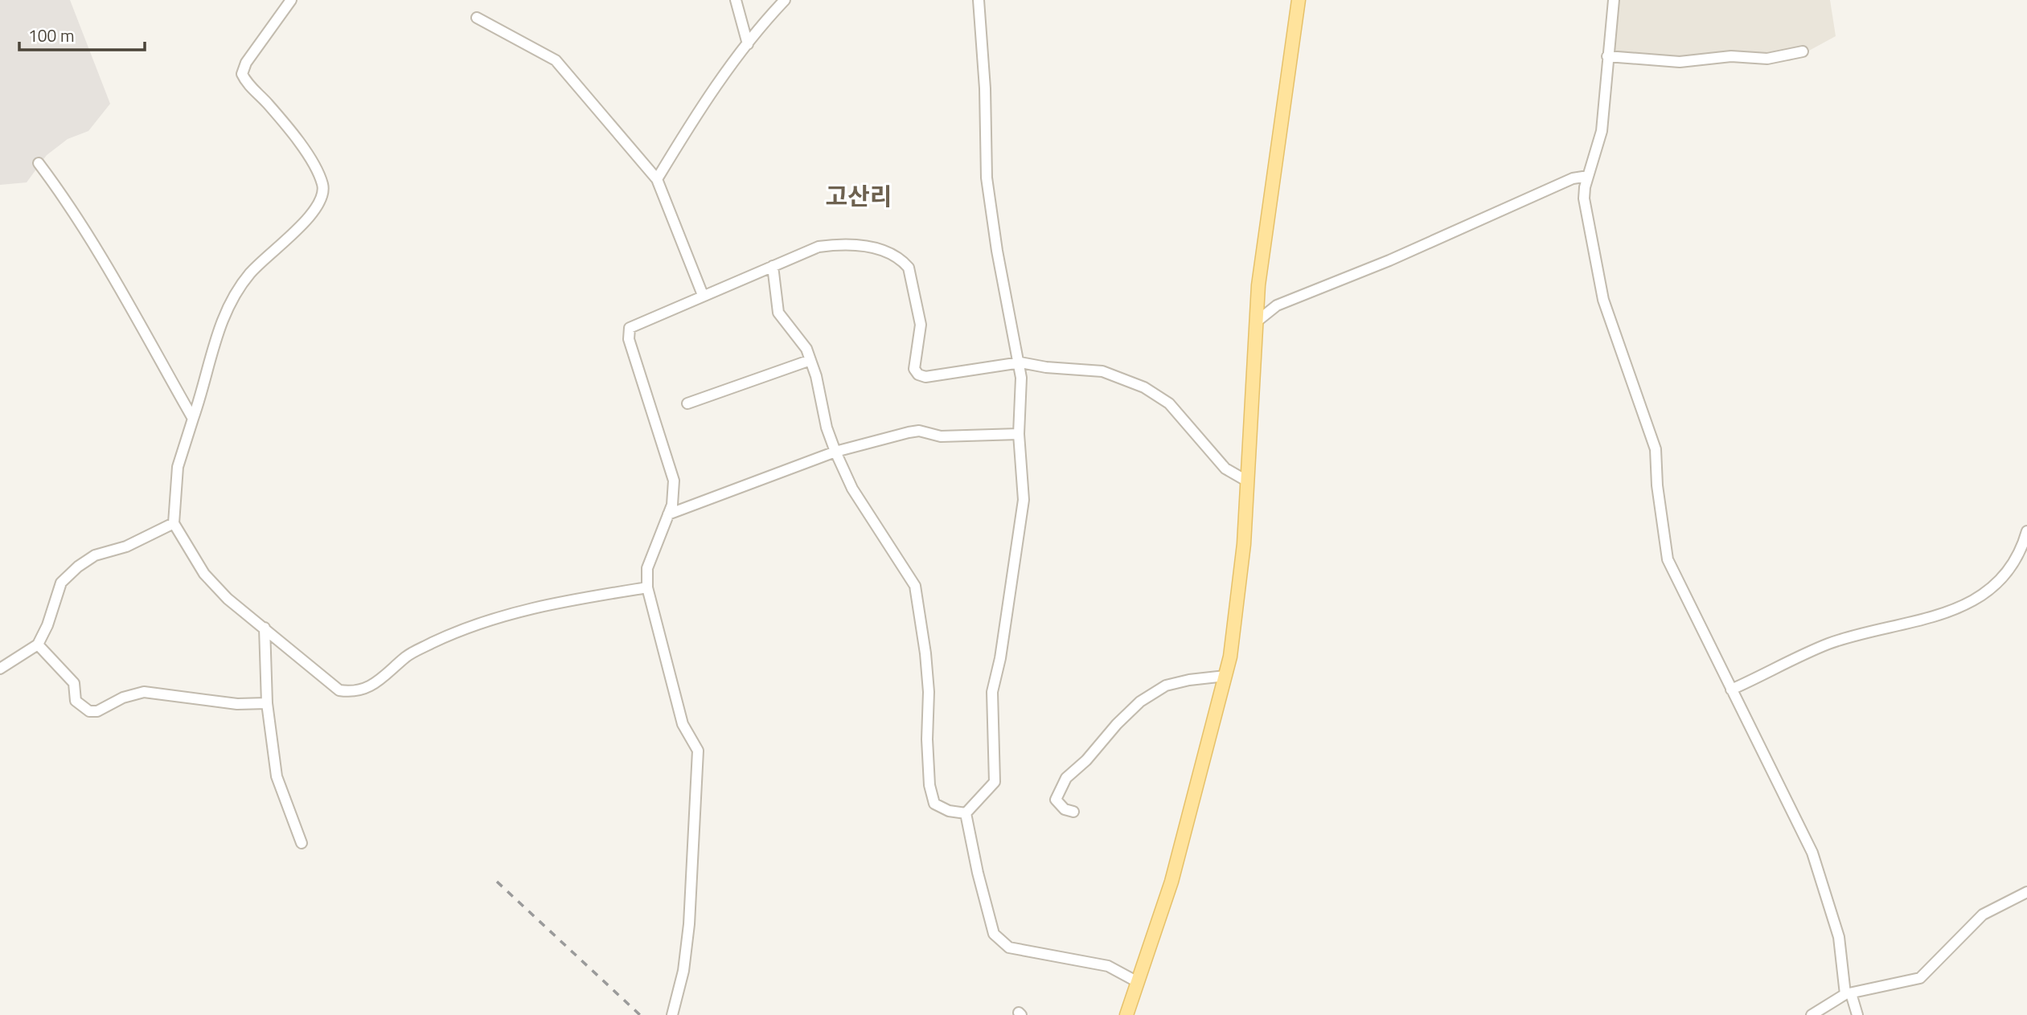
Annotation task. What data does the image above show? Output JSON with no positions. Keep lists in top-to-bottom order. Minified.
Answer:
{"districts":["고산리"],"scale_bar":"100 m"}
